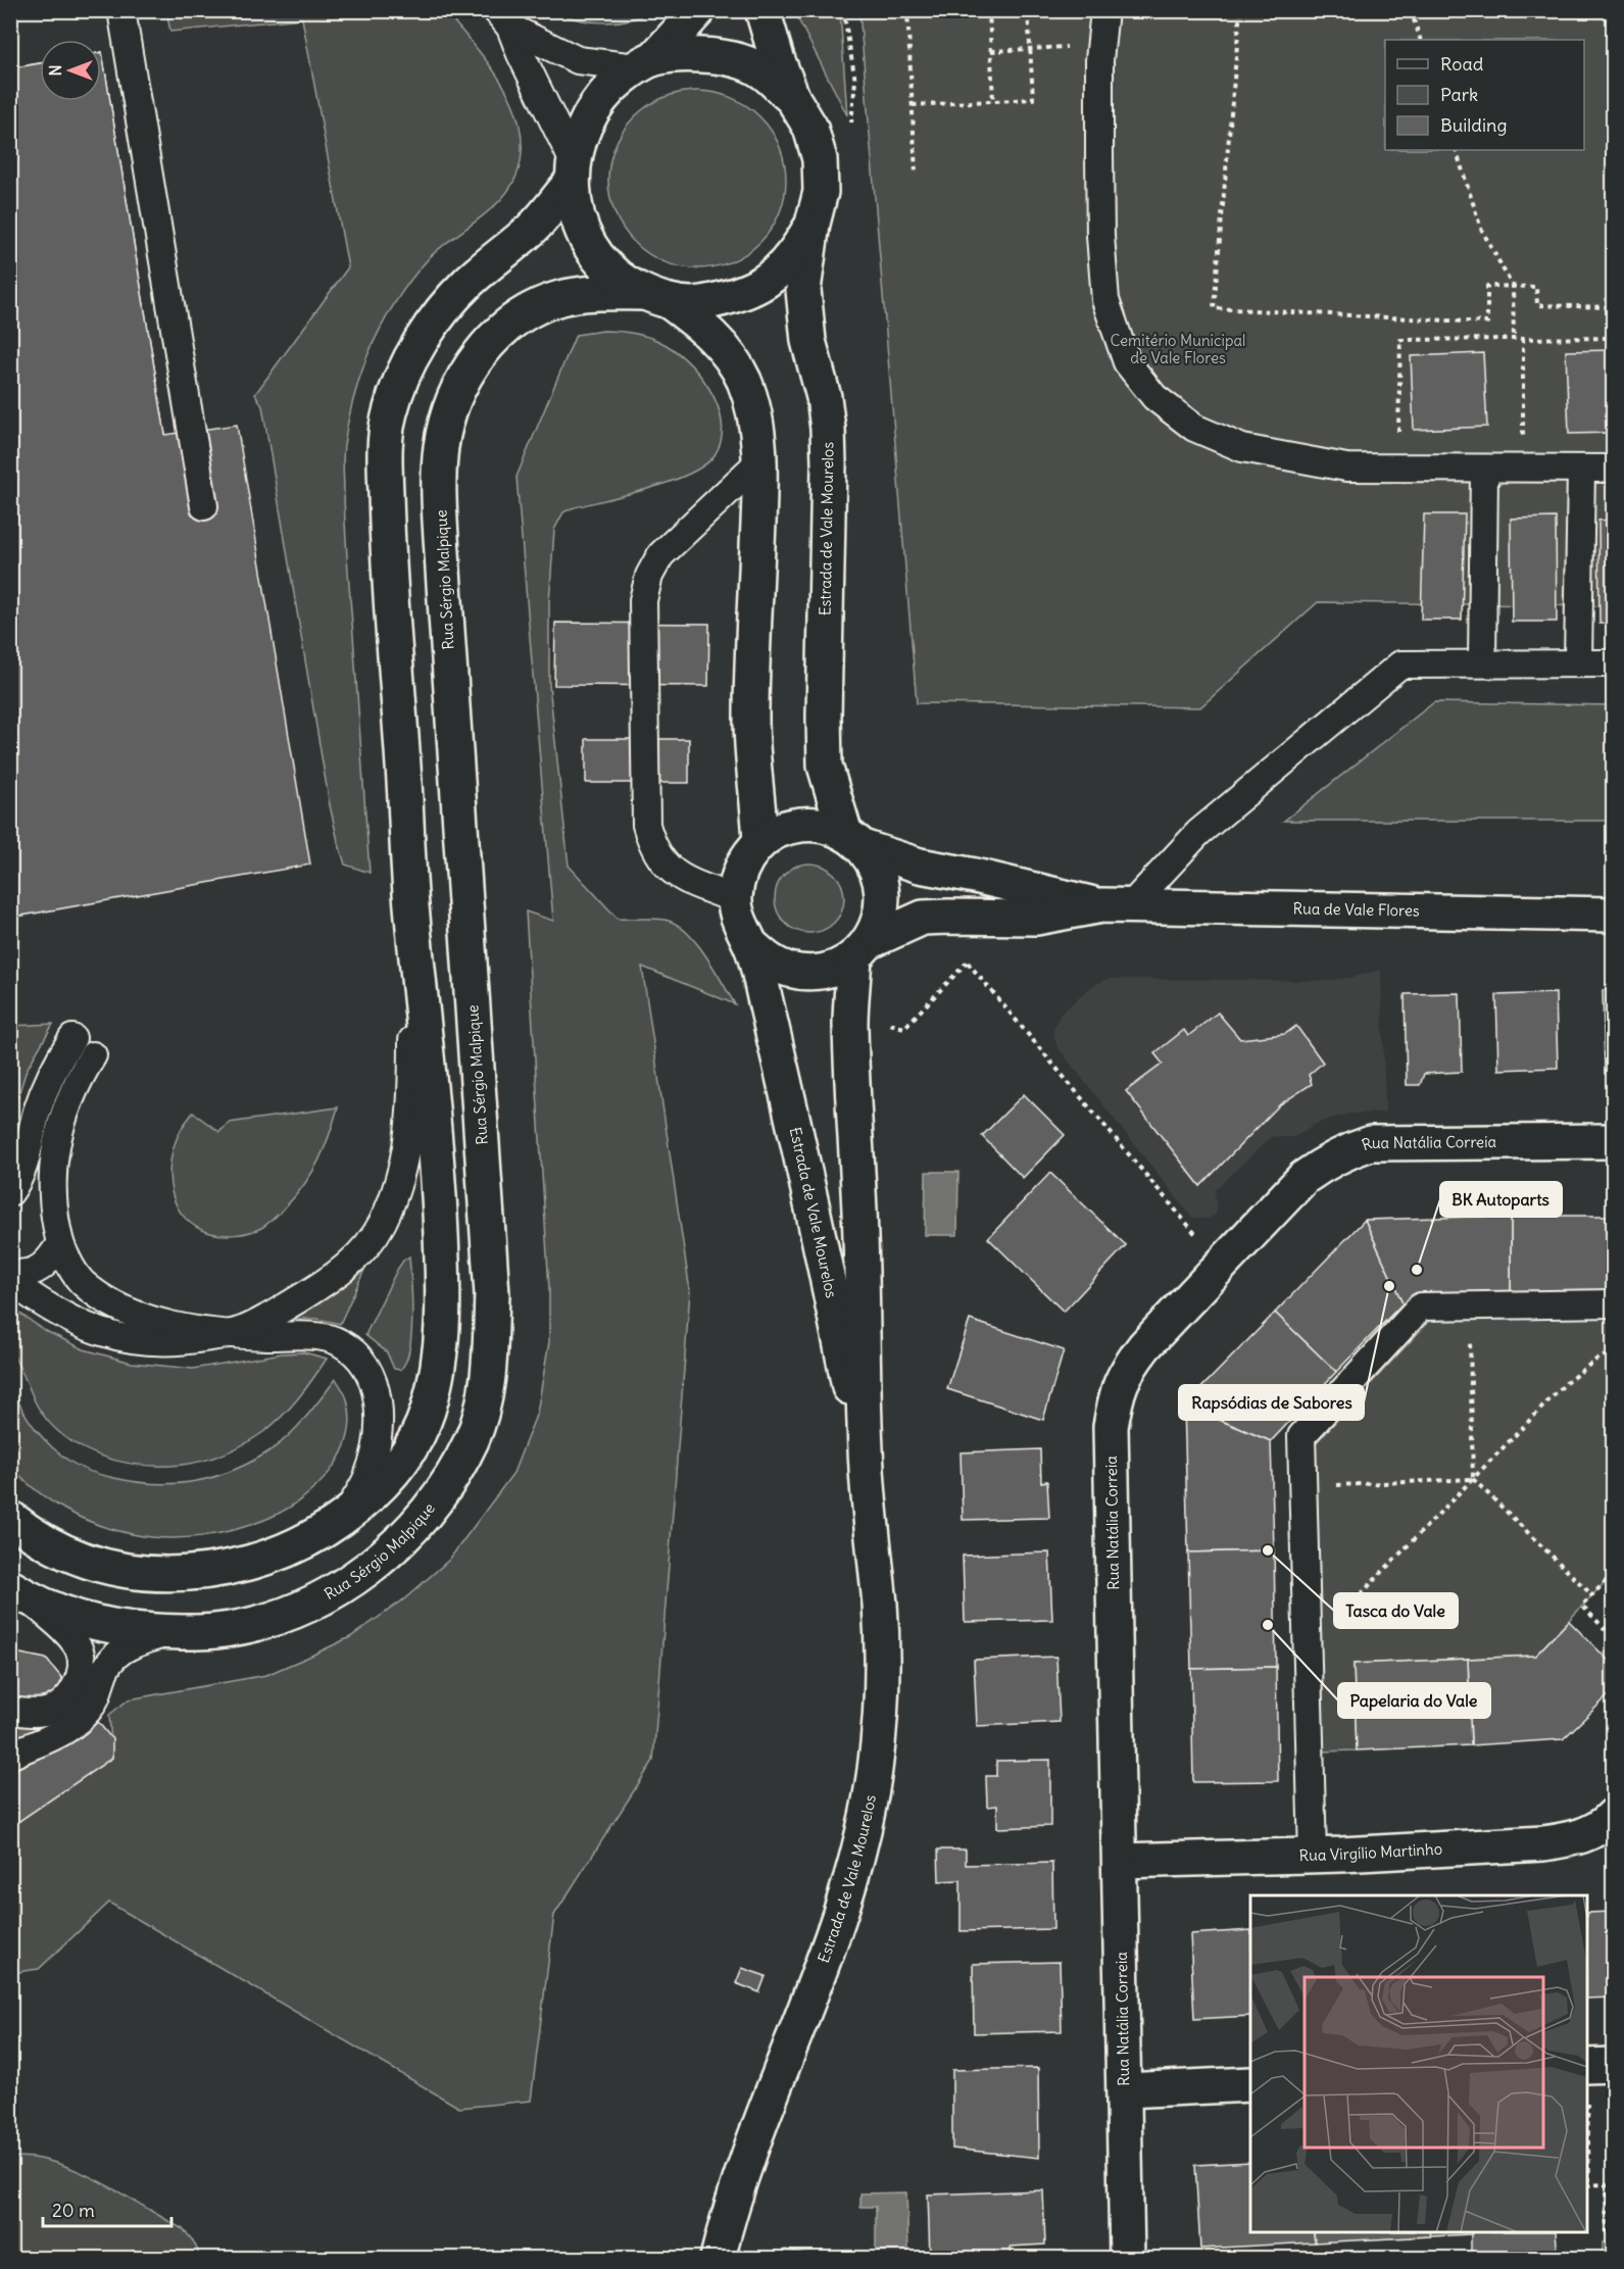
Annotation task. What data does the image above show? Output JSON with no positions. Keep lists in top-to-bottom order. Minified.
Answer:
{"streets":{"street":["Estrada de Vale Mourelos","Rua Sérgio Malpique","Rua de Vale Flores","Rua Natália Correia","Rua Virgílio Martinho"]},"crossings":[["Estrada de Vale Mourelos","Rua Sérgio Malpique"],["Estrada de Vale Mourelos","Rua de Vale Flores"],["Rua Natália Correia","Rua Virgílio Martinho"]],"parks":["Cemitério Municipal de Vale Flores"],"places":["BK Autoparts","Rapsódias de Sabores","Tasca do Vale","Papelaria do Vale"],"legend":["Road","Park","Building"],"scale_bar":"20 m","north":"left"}
